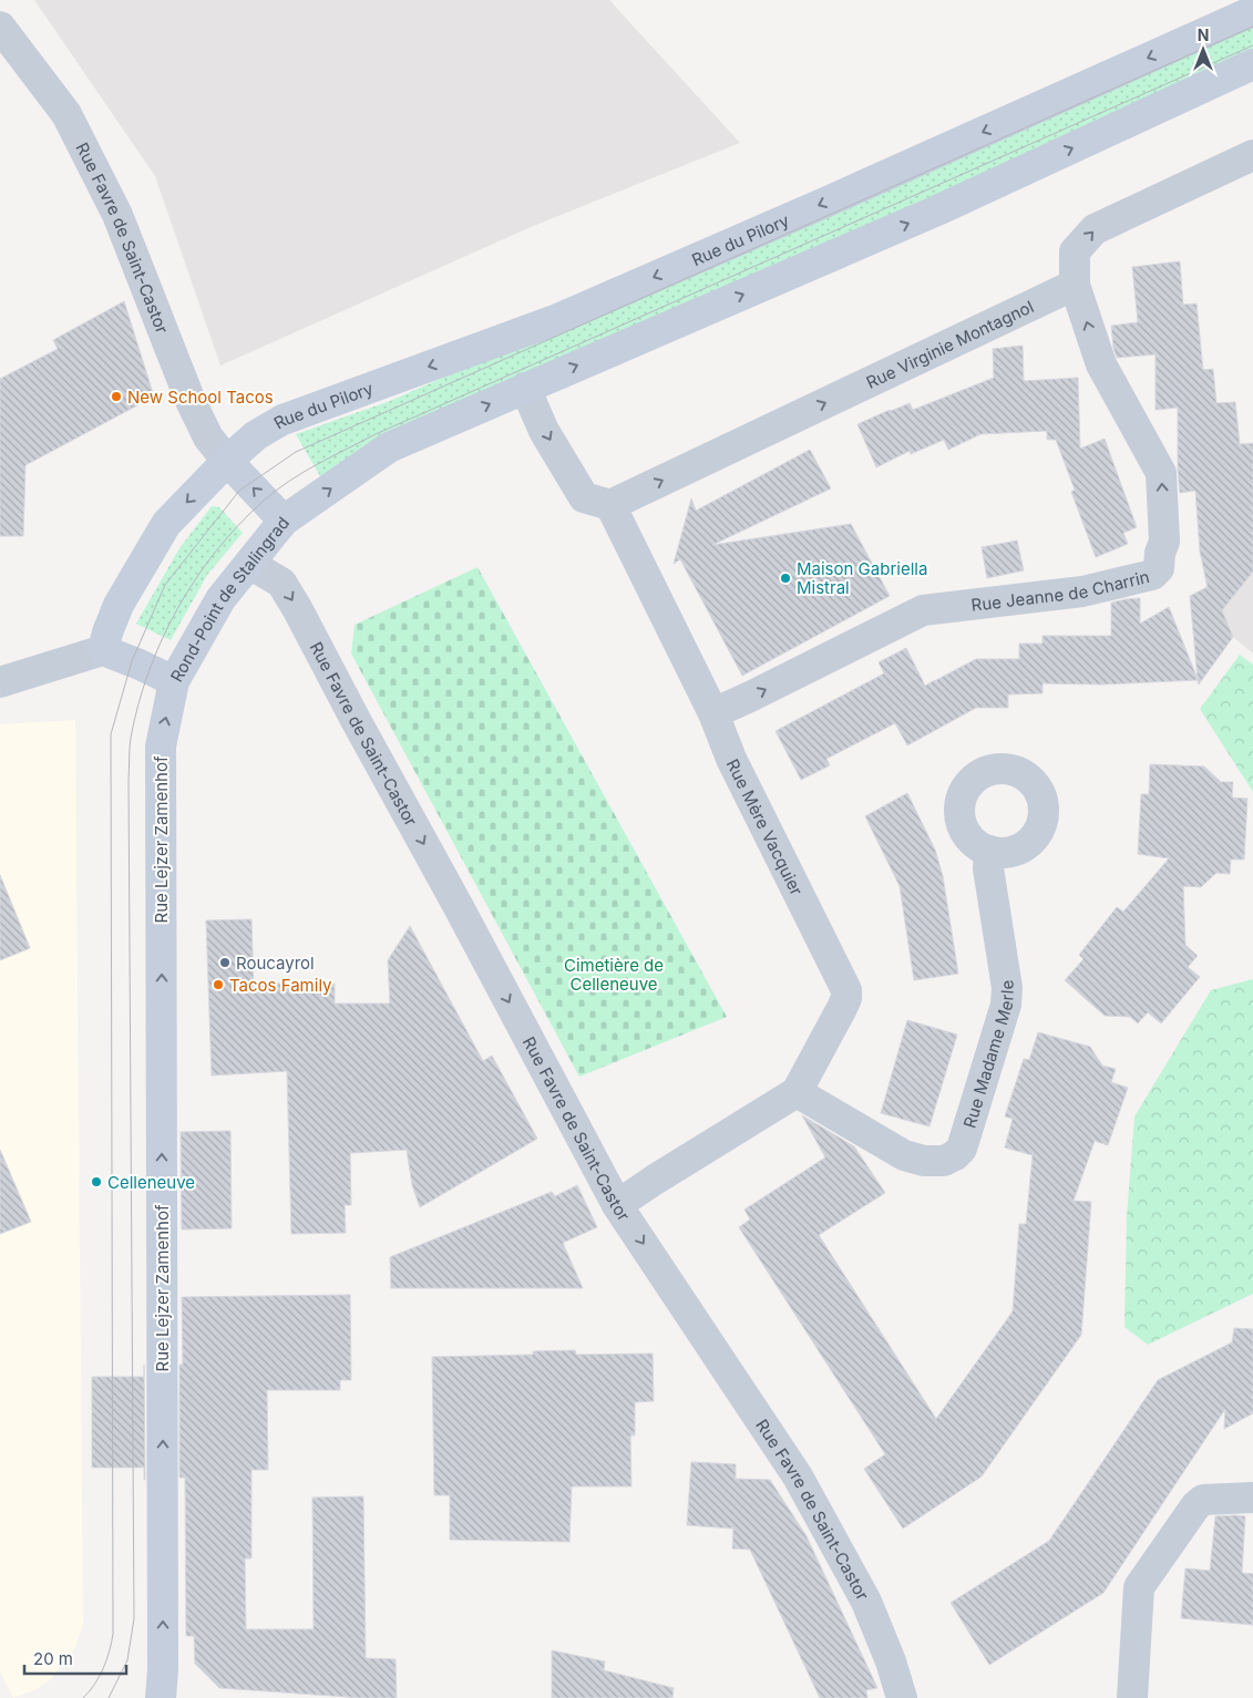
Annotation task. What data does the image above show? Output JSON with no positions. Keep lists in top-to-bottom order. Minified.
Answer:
{"streets":{"main road":["Rue du Pilory","Rond-Point de Stalingrad","Rue Lejzer Zamenhof"],"street":["Rue Favre de Saint-Castor","Rue Virginie Montagnol","Rue Jeanne de Charrin","Rue Mère Vacquier","Rue Madame Merle"]},"crossings":[["Rue Favre de Saint-Castor","Rue du Pilory"],["Rue Favre de Saint-Castor","Rond-Point de Stalingrad"],["Rue Favre de Saint-Castor","Rue Mère Vacquier"],["Rue du Pilory","Rond-Point de Stalingrad"],["Rue Virginie Montagnol","Rue Jeanne de Charrin"],["Rue Virginie Montagnol","Rue Mère Vacquier"],["Rue Jeanne de Charrin","Rue Mère Vacquier"],["Rond-Point de Stalingrad","Rue Lejzer Zamenhof"],["Rue Mère Vacquier","Rue Madame Merle"]],"one_way":["Rue Favre de Saint-Castor","Rue Virginie Montagnol","Rue Lejzer Zamenhof"],"parks":["Cimetière de Celleneuve"],"places":["New School Tacos","Maison Gabriella Mistral","Roucayrol","Tacos Family","Celleneuve"],"scale_bar":"20 m","north":"top"}
